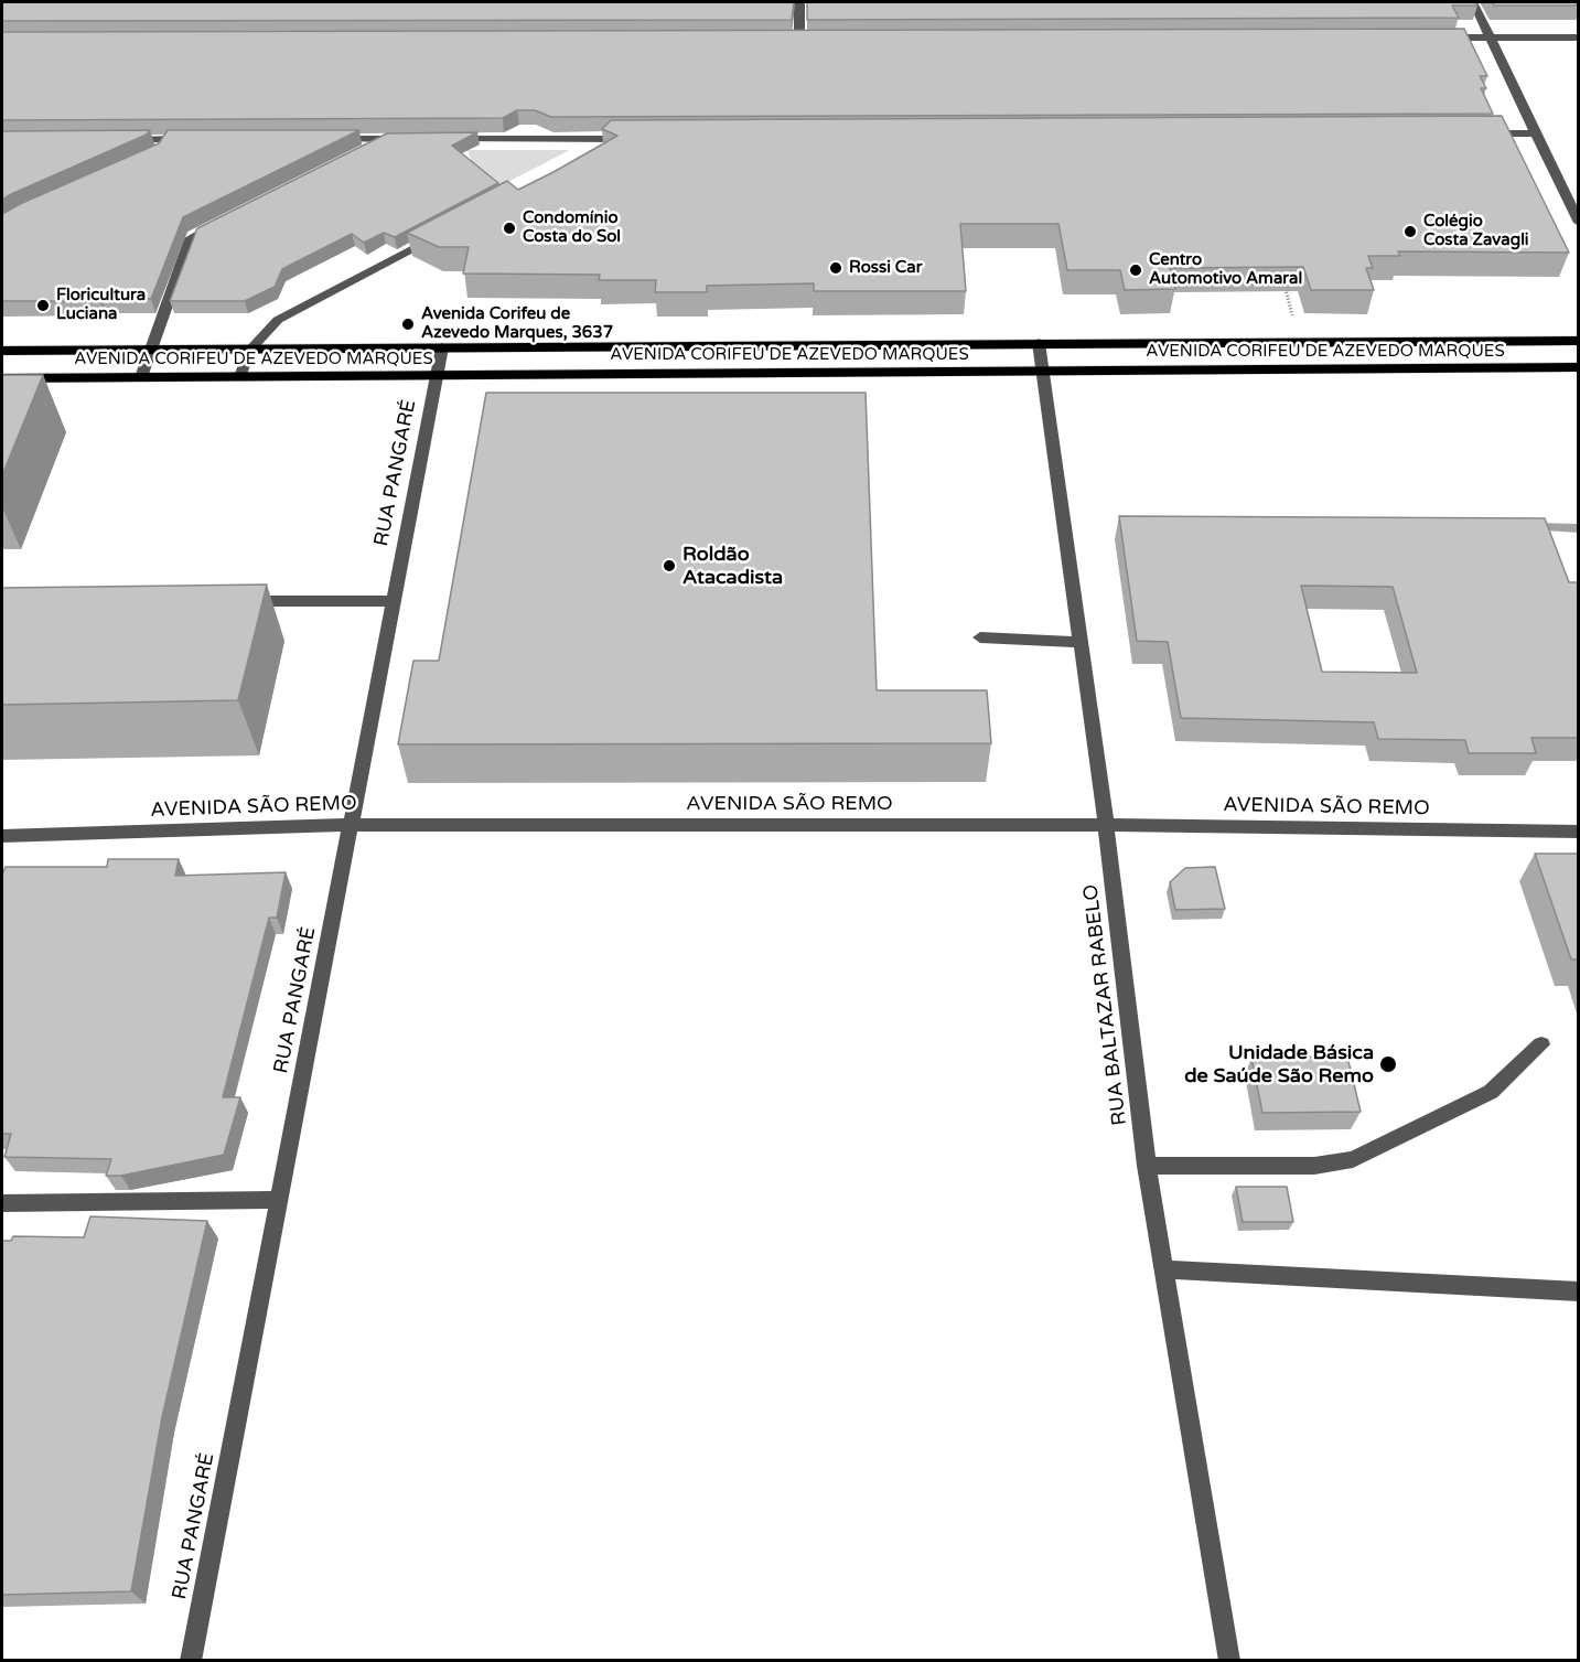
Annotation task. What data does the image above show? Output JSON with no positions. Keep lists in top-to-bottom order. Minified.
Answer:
{"streets":{"main road":["AVENIDA CORIFEU DE AZEVEDO MARQUES"],"street":["RUA PANGARÉ","AVENIDA SÃO REMO","RUA BALTAZAR RABELO"]},"crossings":[["AVENIDA CORIFEU DE AZEVEDO MARQUES","RUA PANGARÉ"],["AVENIDA CORIFEU DE AZEVEDO MARQUES","RUA BALTAZAR RABELO"],["RUA PANGARÉ","AVENIDA SÃO REMO"],["AVENIDA SÃO REMO","RUA BALTAZAR RABELO"]],"places":["Condomínio Costa do Sol","Colégio Costa Zavagli","Rossi Car","Centro Automotivo Amaral","Floricultura Luciana","Avenida Corifeu de Azevedo Marques, 3637","Roldão Atacadista","Unidade Básica de Saúde São Remo"]}
